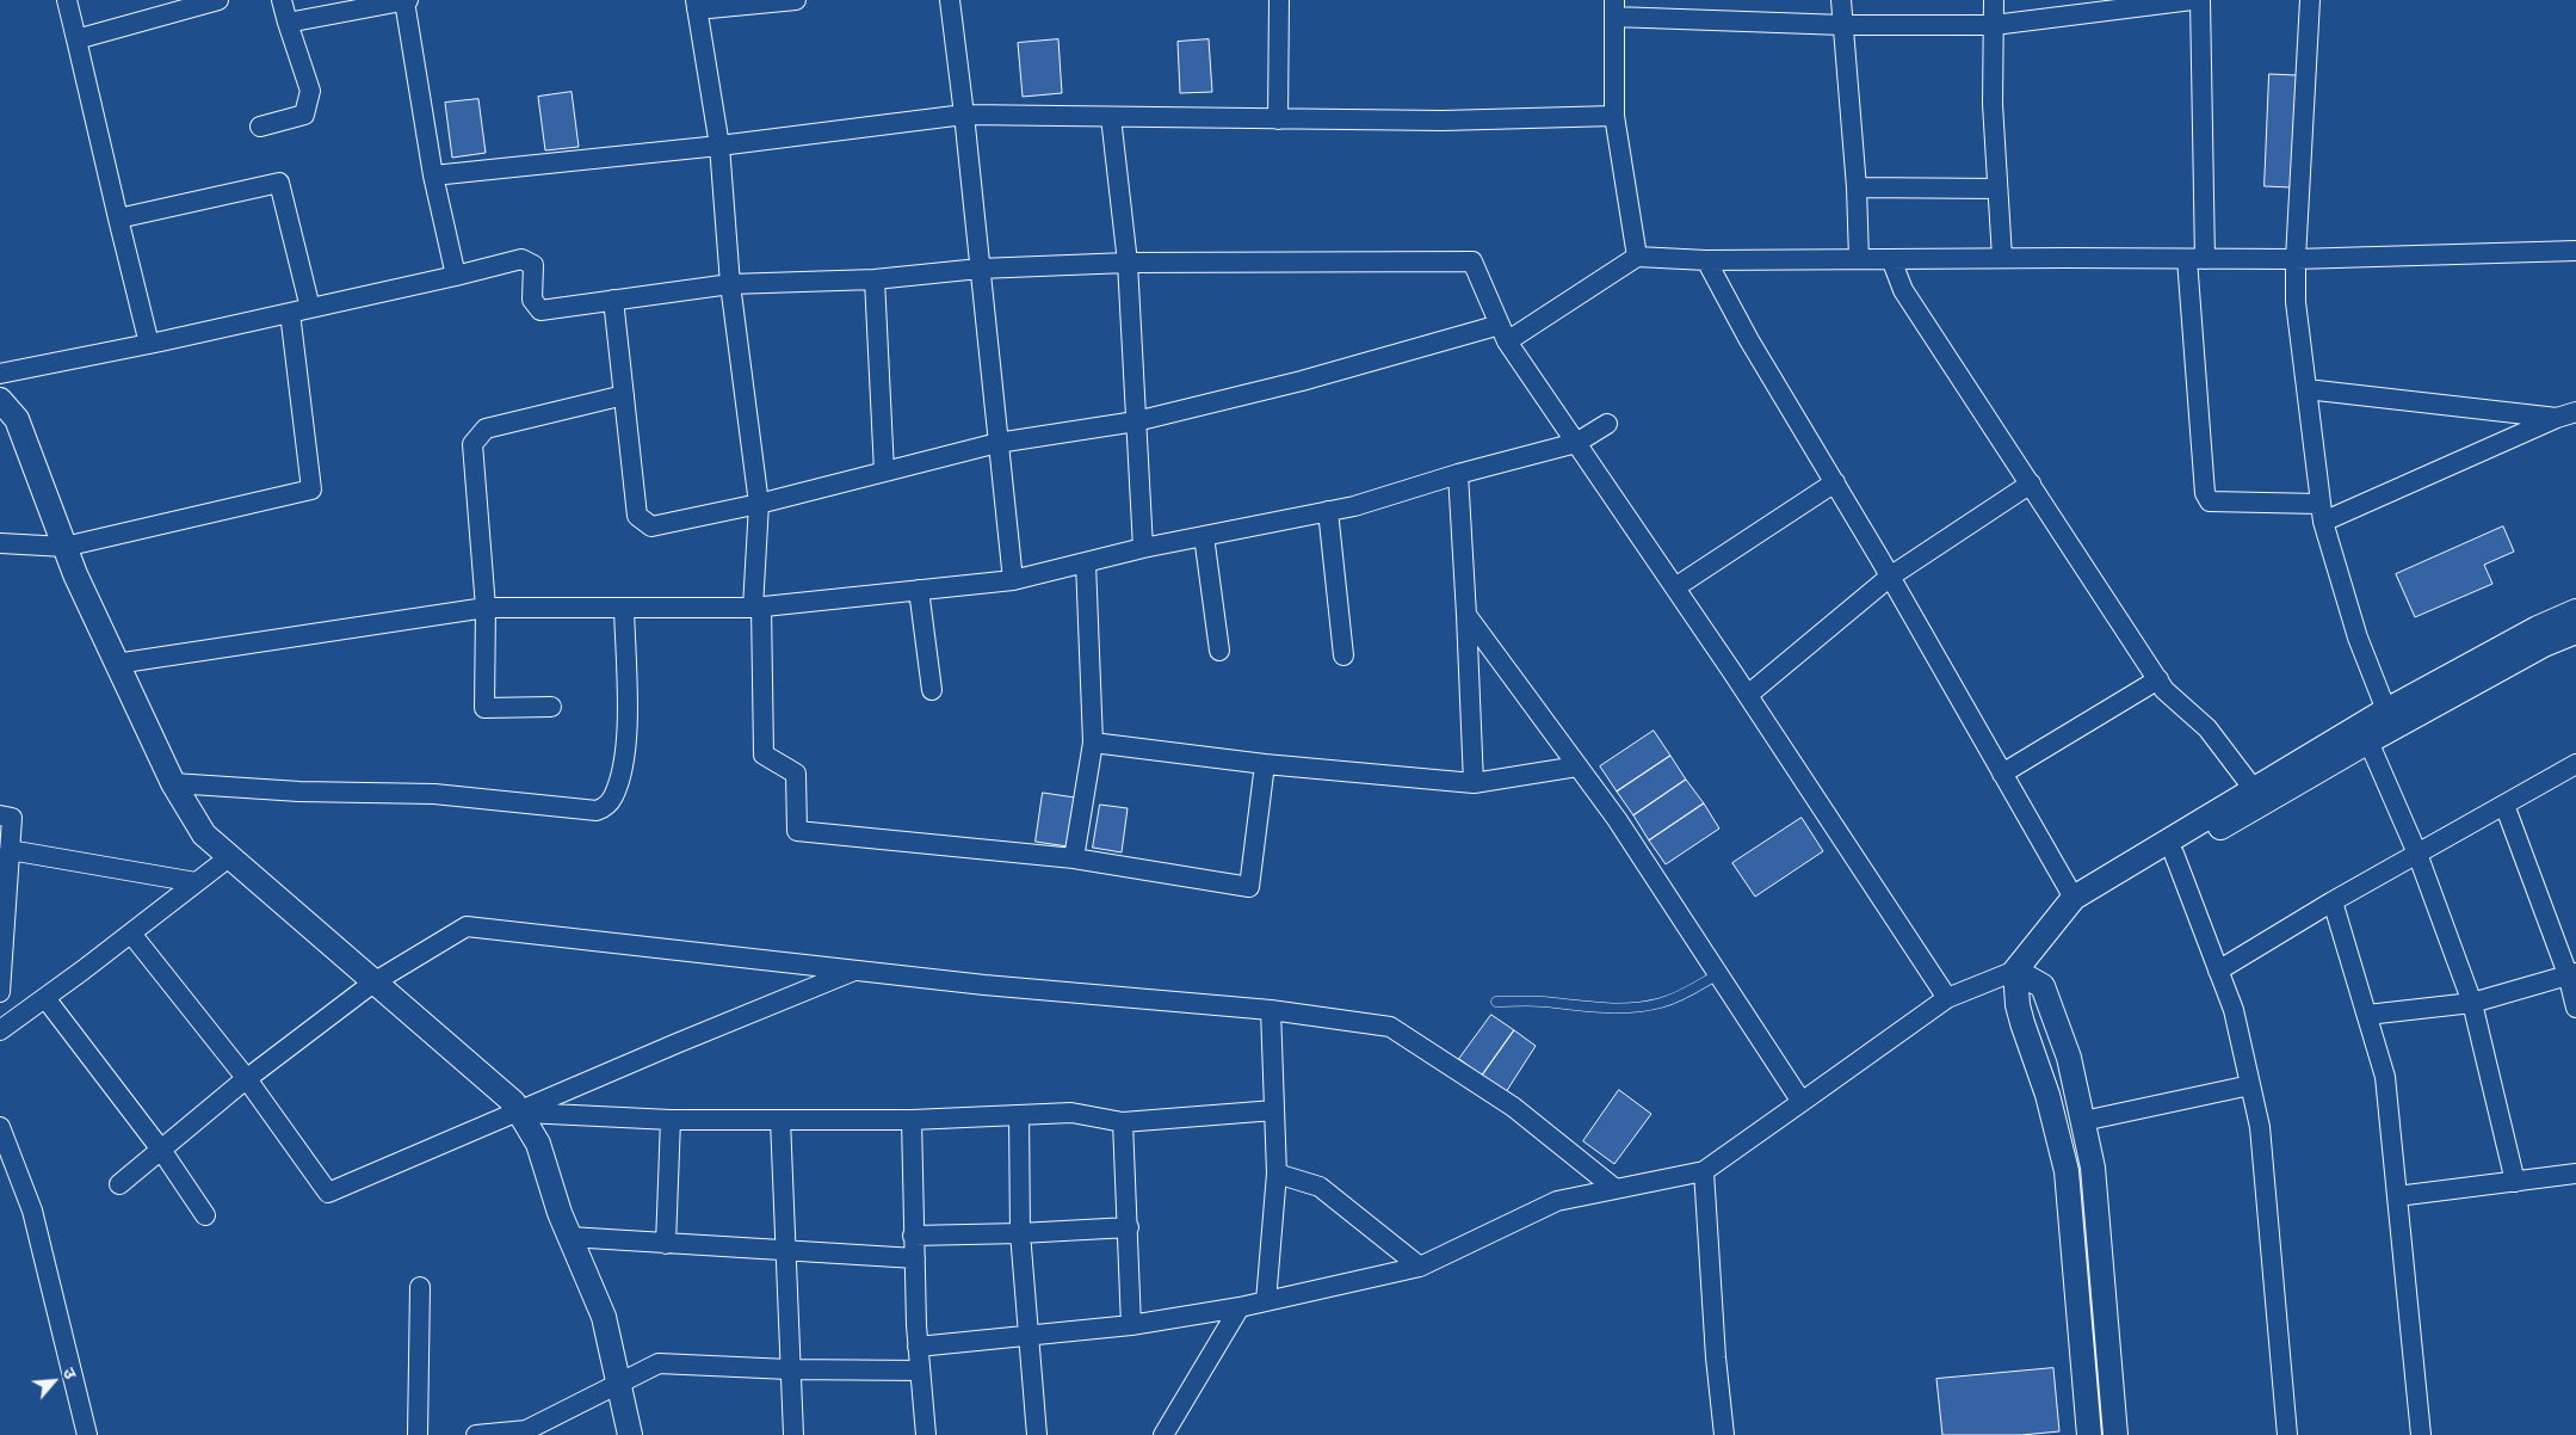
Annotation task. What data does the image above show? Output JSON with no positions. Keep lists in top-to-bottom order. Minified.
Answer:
{"north":"top right"}
